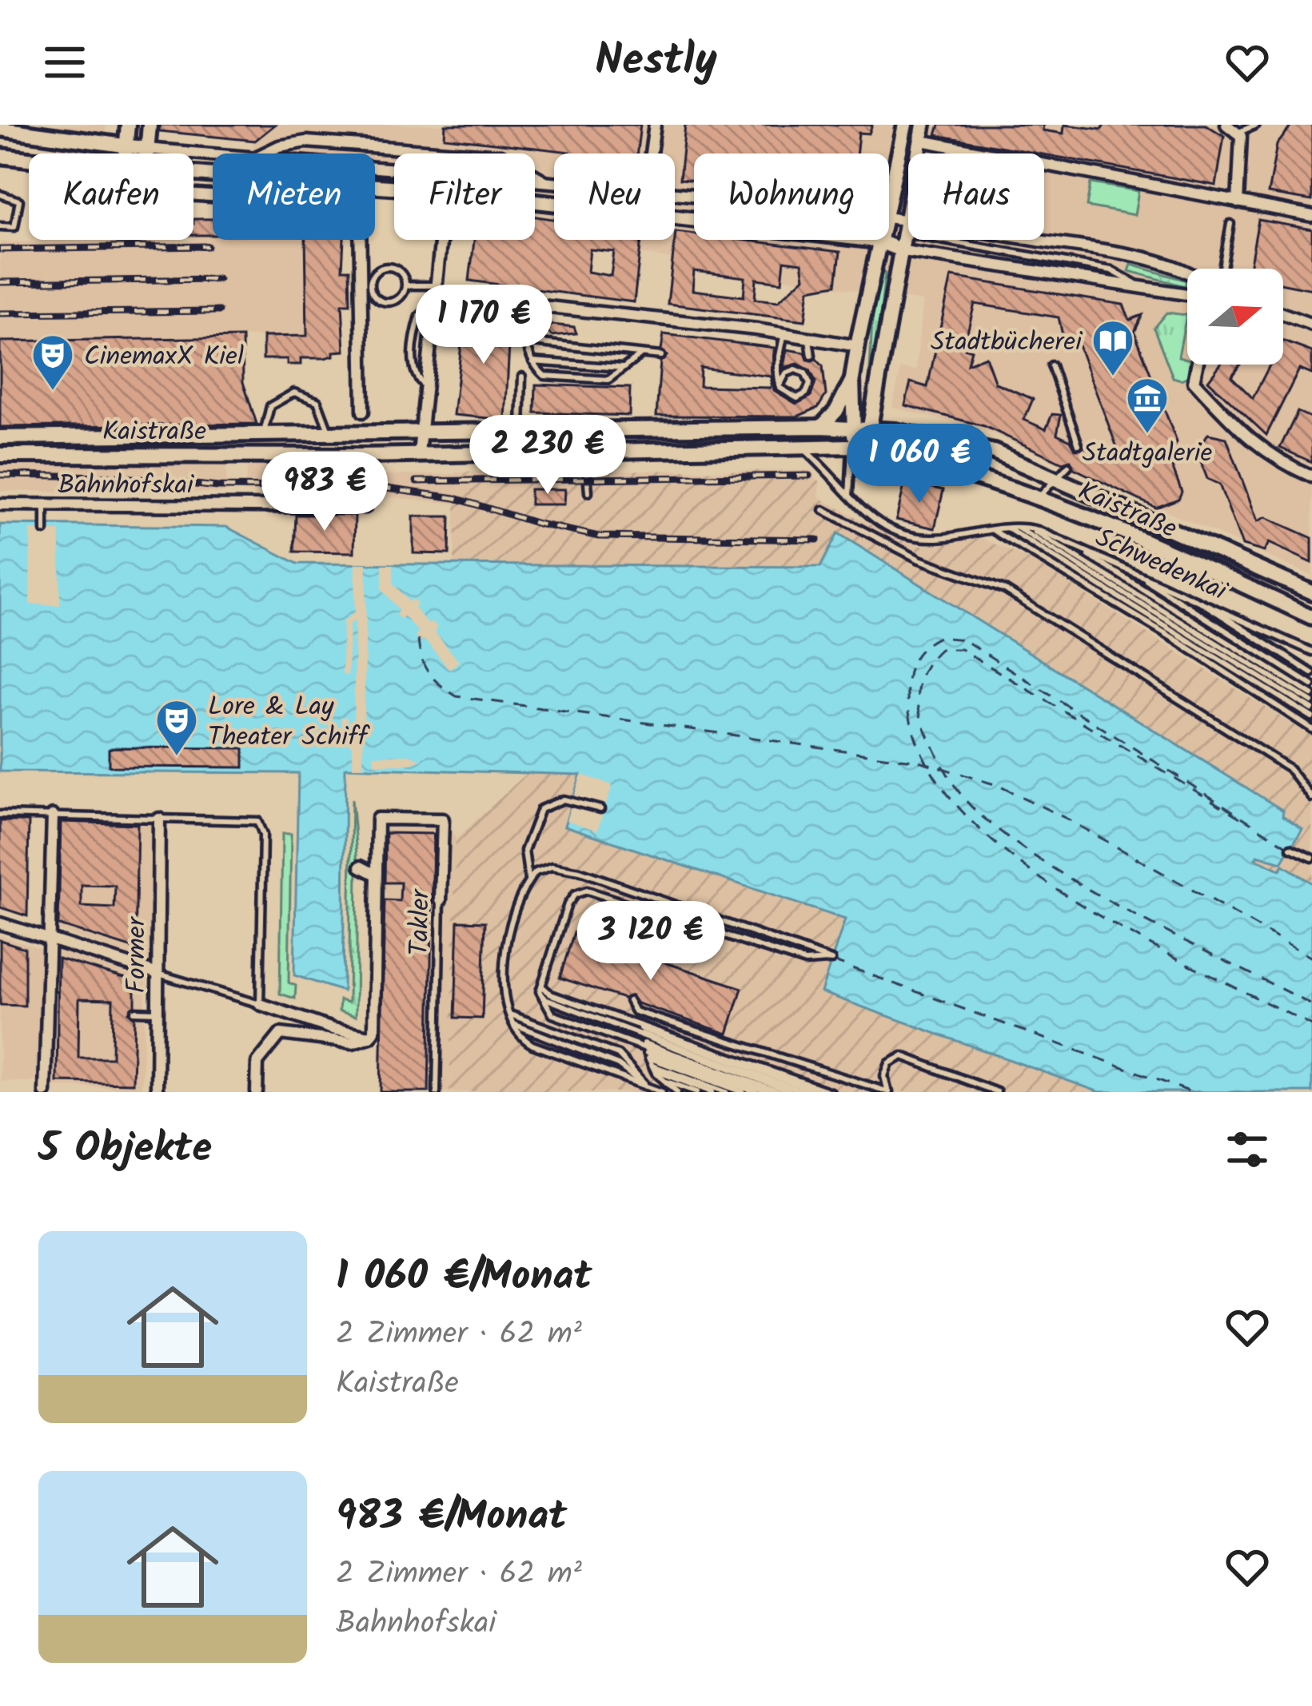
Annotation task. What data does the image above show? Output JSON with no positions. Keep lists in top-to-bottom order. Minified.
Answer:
{"streets":{"main road":["Kaistraße"],"street":["Bahnhofskai","Takler","Former"],"lane":["Schwedenkai"]},"crossings":[["Kaistraße","Schwedenkai"]],"places":{"library":["Stadtbücherei"],"theatre":["CinemaxX Kiel","Lore & Lay Theater Schiff"],"museum":["Stadtgalerie"]},"north":"right","page":{"header":"Nestly","chip":["Kaufen","Mieten","Filter","Neu","Wohnung","Haus"],"price":["1 170 €","2 230 €","1 060 €","983 €","3 120 €"],"heading":"5 Objekte","list":[{"name":"1 060 €/Monat","note":"2 Zimmer · 62 m² · Kaistraße"},{"name":"983 €/Monat","note":"2 Zimmer · 62 m² · Bahnhofskai"}]}}
